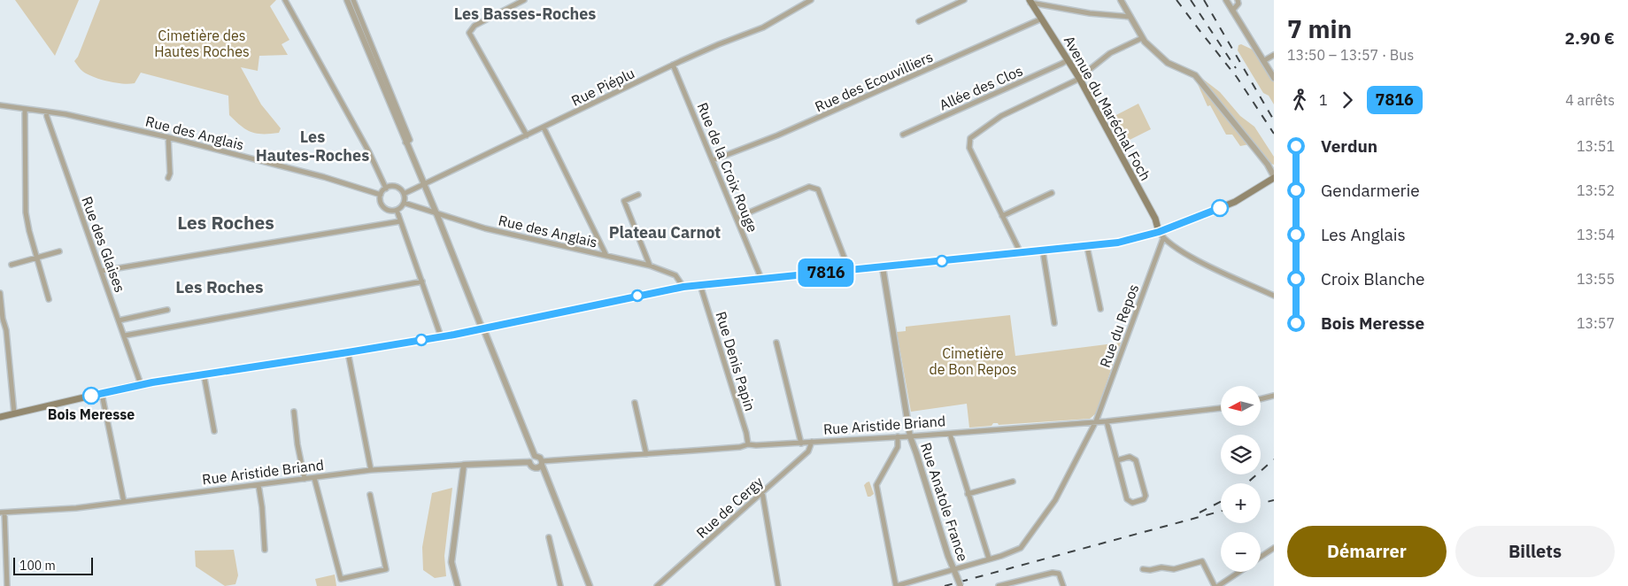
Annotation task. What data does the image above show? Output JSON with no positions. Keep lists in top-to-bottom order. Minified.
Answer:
{"streets":{"main road":["Avenue du Maréchal Foch"],"street":["Rue des Ecouvilliers","Rue Piéplu","Allée des Clos","Rue des Anglais","Rue de la Croix Rouge","Rue des Glaises","Rue du Repos","Rue Denis Papin","Rue Aristide Briand","Rue Anatole France","Rue de Cergy"]},"crossings":[["Rue des Ecouvilliers","Avenue du Maréchal Foch"],["Rue des Ecouvilliers","Rue de la Croix Rouge"],["Rue Piéplu","Rue des Anglais"],["Rue Piéplu","Rue de la Croix Rouge"],["Allée des Clos","Avenue du Maréchal Foch"],["Rue des Anglais","Rue des Glaises"],["Rue du Repos","Rue Aristide Briand"],["Rue du Repos","Rue Anatole France"],["Rue Denis Papin","Rue Aristide Briand"],["Rue Aristide Briand","Rue Anatole France"],["Rue Aristide Briand","Rue de Cergy"]],"districts":["Les Basses-Roches","Les Hautes-Roches","Les Roches","Plateau Carnot","Les Roches"],"parks":["Cimetière des Hautes Roches","Cimetière de Bon Repos"],"places":["Bois Meresse"],"lines":["bus line 7816"],"scale_bar":"100 m","north":"left","page":{"on_map":"7816","heading":["7 min","13:50 – 13:57 · Bus","2.90 €"],"legs":["1","7816","4 arrêts"],"list":[{"name":"Verdun","value":"13:51"},{"name":"Gendarmerie","value":"13:52"},{"name":"Les Anglais","value":"13:54"},{"name":"Croix Blanche","value":"13:55"},{"name":"Bois Meresse","value":"13:57"}],"map_buttons":["+","−"],"buttons":["Démarrer","Billets"],"scale":"100 m"}}
